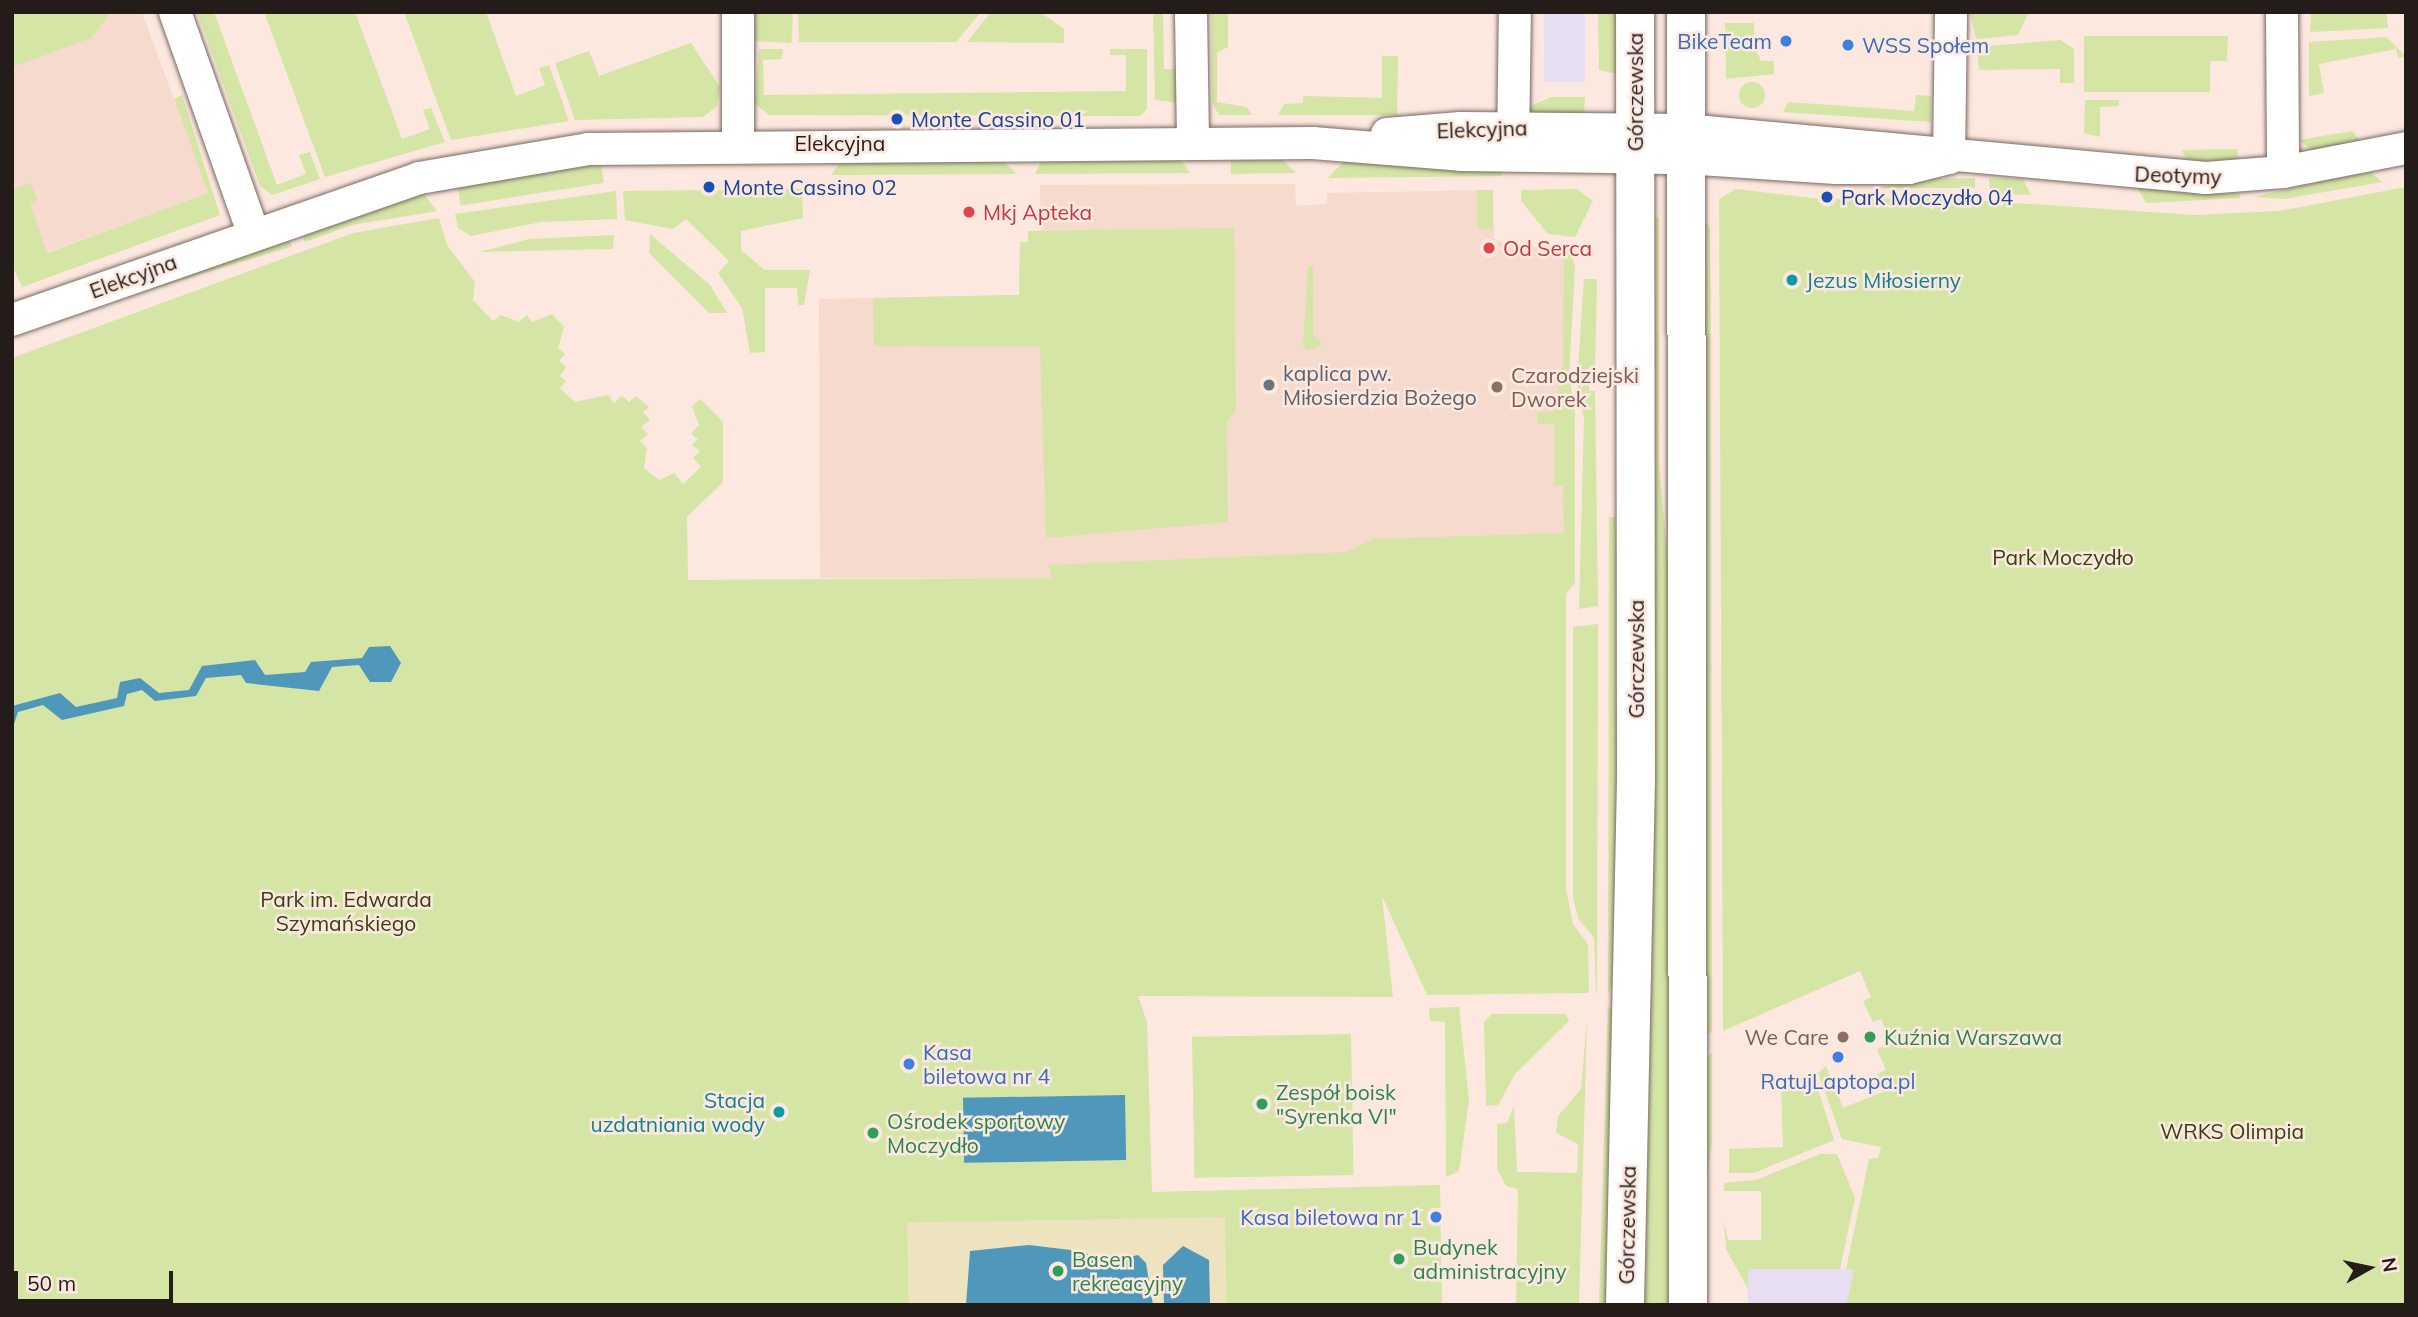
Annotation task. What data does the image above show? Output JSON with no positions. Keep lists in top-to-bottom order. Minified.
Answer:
{"streets":{"main road":["Górczewska"],"street":["Elekcyjna","Deotymy"]},"crossings":[["Górczewska","Elekcyjna"],["Górczewska","Deotymy"],["Elekcyjna","Deotymy"]],"parks":["Park Moczydło","Park im. Edwarda Szymańskiego","WRKS Olimpia"],"places":["BikeTeam","WSS Społem","Monte Cassino 01","Monte Cassino 02","Park Moczydło 04","Mkj Apteka","Od Serca","Jezus Miłosierny","kaplica pw. Miłosierdzia Bożego","Czarodziejski Dworek","We Care","Kuźnia Warszawa","RatujLaptopa.pl","Kasa biletowa nr 4","Zespół boisk \"Syrenka VI\"","Stacja uzdatniania wody","Ośrodek sportowy Moczydło","Kasa biletowa nr 1","Budynek administracyjny","Basen rekreacyjny"],"scale_bar":"50 m","north":"right"}
